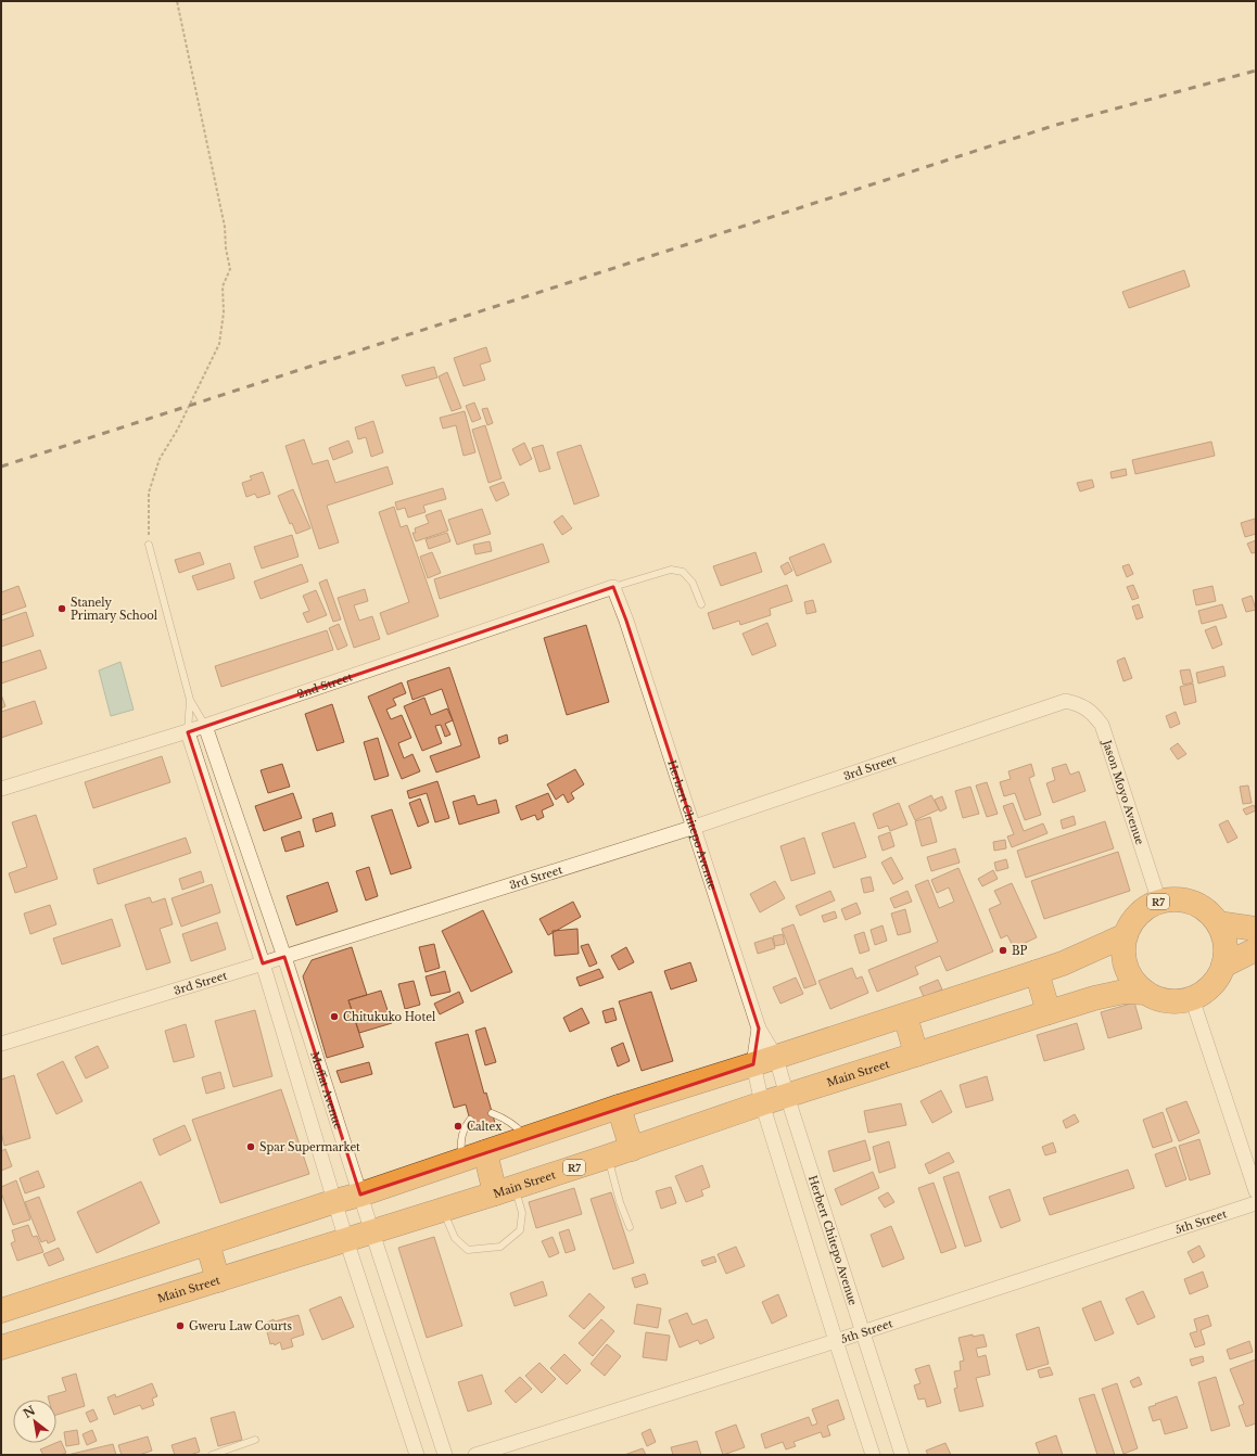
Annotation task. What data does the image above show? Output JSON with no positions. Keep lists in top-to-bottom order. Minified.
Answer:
{"streets":{"highway":["R7","Main Street"],"street":["2nd Street","3rd Street","Jason Moyo Avenue","Herbert Chitepo Avenue","Moffat Avenue","5th Street"]},"crossings":[["2nd Street","Herbert Chitepo Avenue"],["2nd Street","Moffat Avenue"],["3rd Street","Jason Moyo Avenue"],["3rd Street","Herbert Chitepo Avenue"],["3rd Street","Moffat Avenue"],["Jason Moyo Avenue","R7"],["Jason Moyo Avenue","Main Street"],["Herbert Chitepo Avenue","Main Street"],["Herbert Chitepo Avenue","5th Street"],["R7","Main Street"],["Main Street","Moffat Avenue"]],"places":["Stanely Primary School","BP","Chitukuko Hotel","Caltex","Spar Supermarket","Gweru Law Courts"],"north":"top left"}
